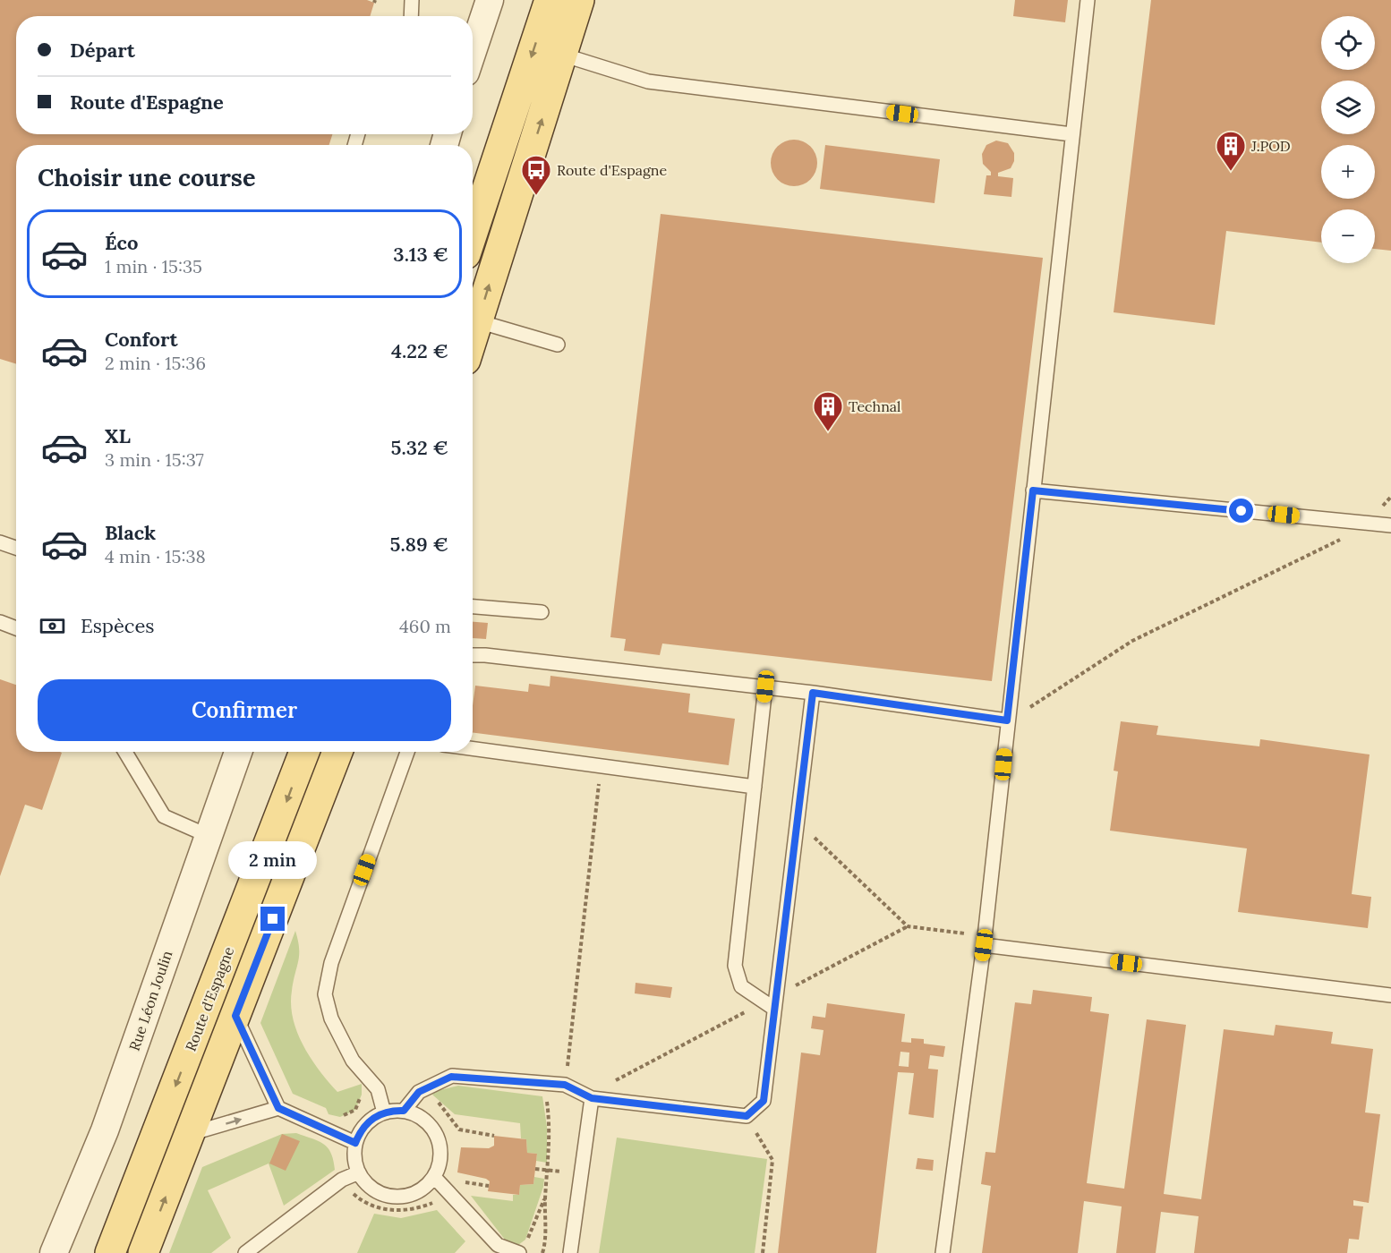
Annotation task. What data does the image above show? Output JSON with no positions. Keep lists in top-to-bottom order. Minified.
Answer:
{"streets":{"main road":["Route d'Espagne"],"street":["Rue Léon Joulin"]},"places":{"building":["J.POD","Technal"],"bus stop":["Route d'Espagne"]},"page":{"map_buttons":["+","−"],"banner":["Départ","Route d'Espagne"],"heading":"Choisir une course","list":[{"name":"Éco","note":"1 min · 15:35","value":"3.13 €"},{"name":"Confort","note":"2 min · 15:36","value":"4.22 €"},{"name":"XL","note":"3 min · 15:37","value":"5.32 €"},{"name":"Black","note":"4 min · 15:38","value":"5.89 €"}],"pay":["Espèces","460 m"],"buttons":"Confirmer","bubble":"2 min"}}
